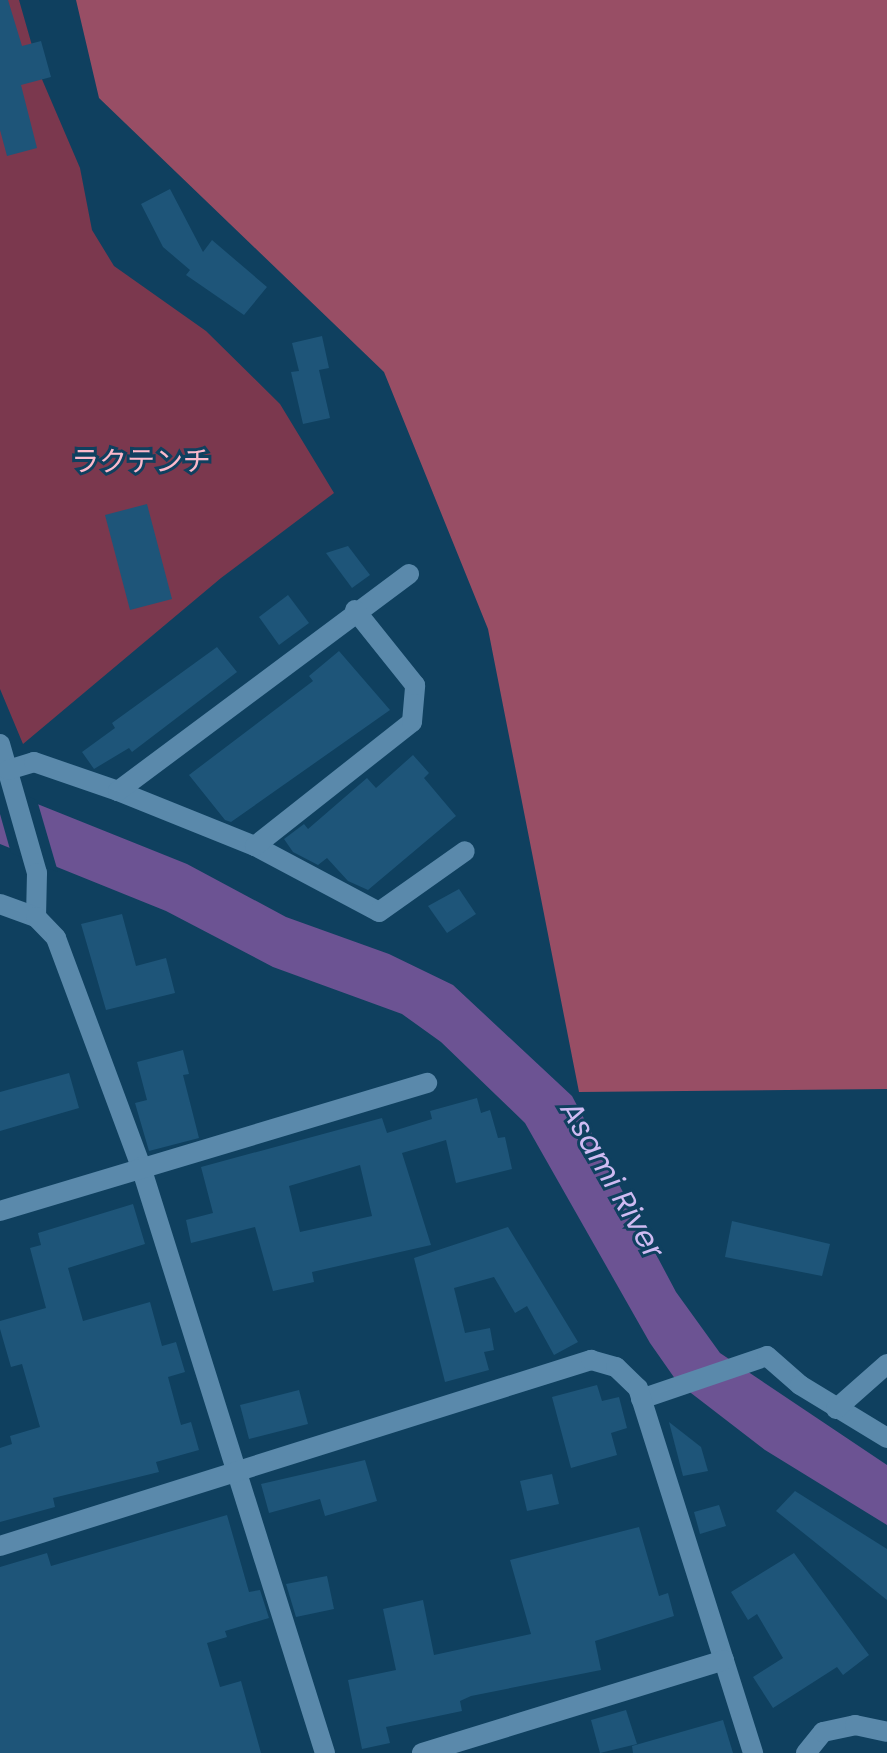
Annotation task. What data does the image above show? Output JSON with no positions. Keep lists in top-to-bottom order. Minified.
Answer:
{"water":["Asami River"],"parks":["ラクテンチ"]}
